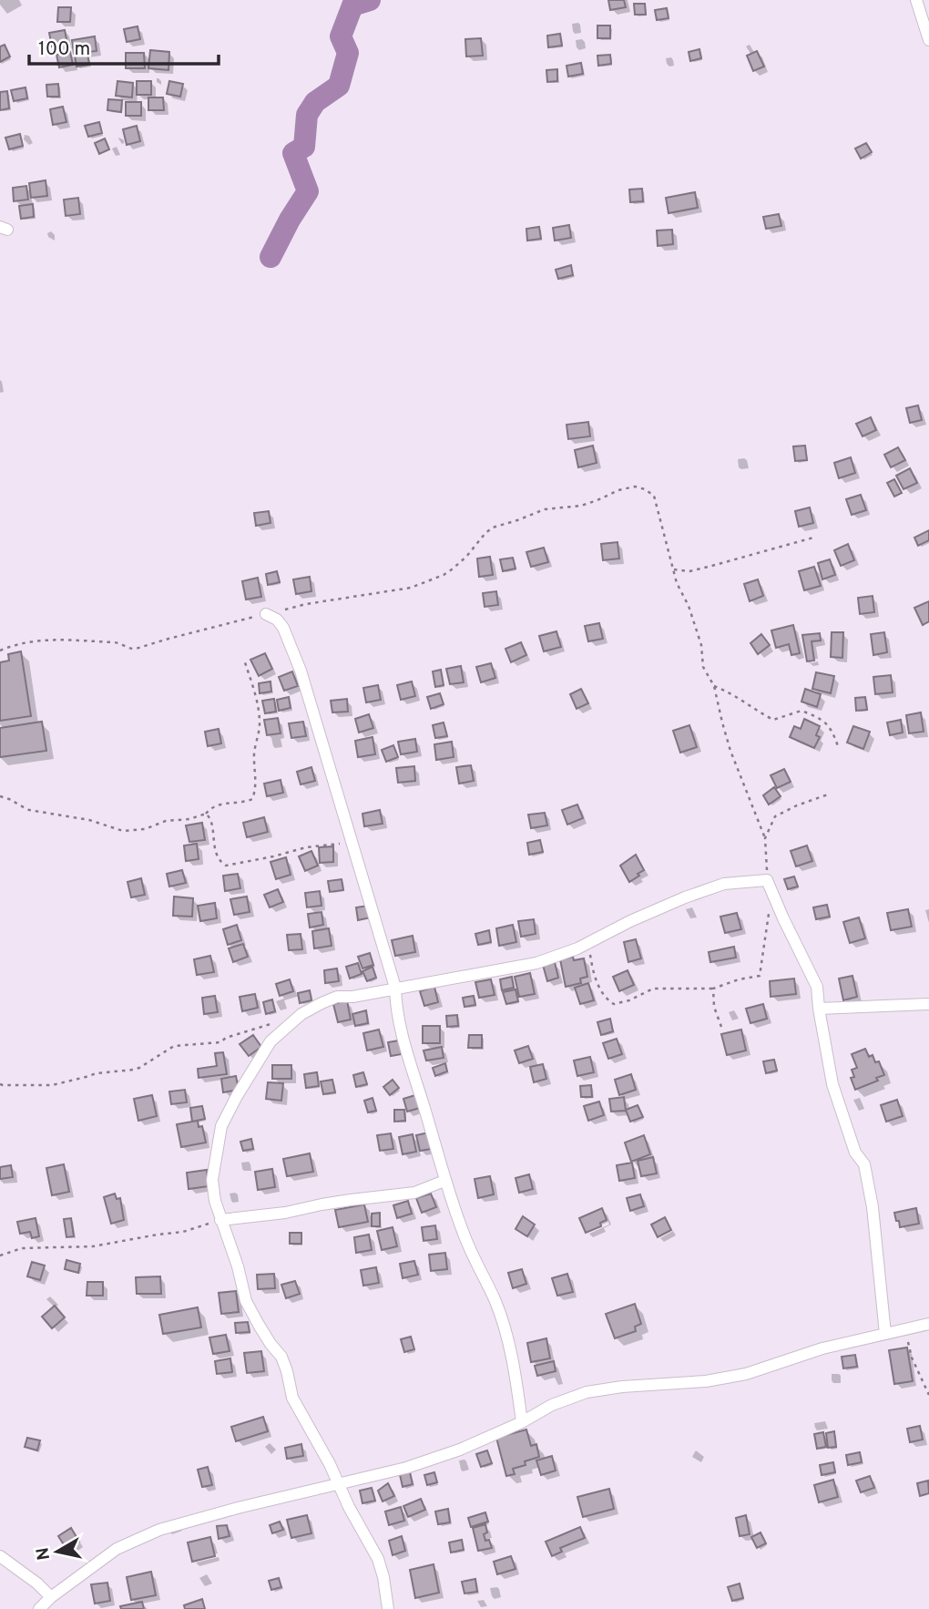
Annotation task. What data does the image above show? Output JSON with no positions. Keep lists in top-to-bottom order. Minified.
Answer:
{"scale_bar":"100 m","north":"left"}
